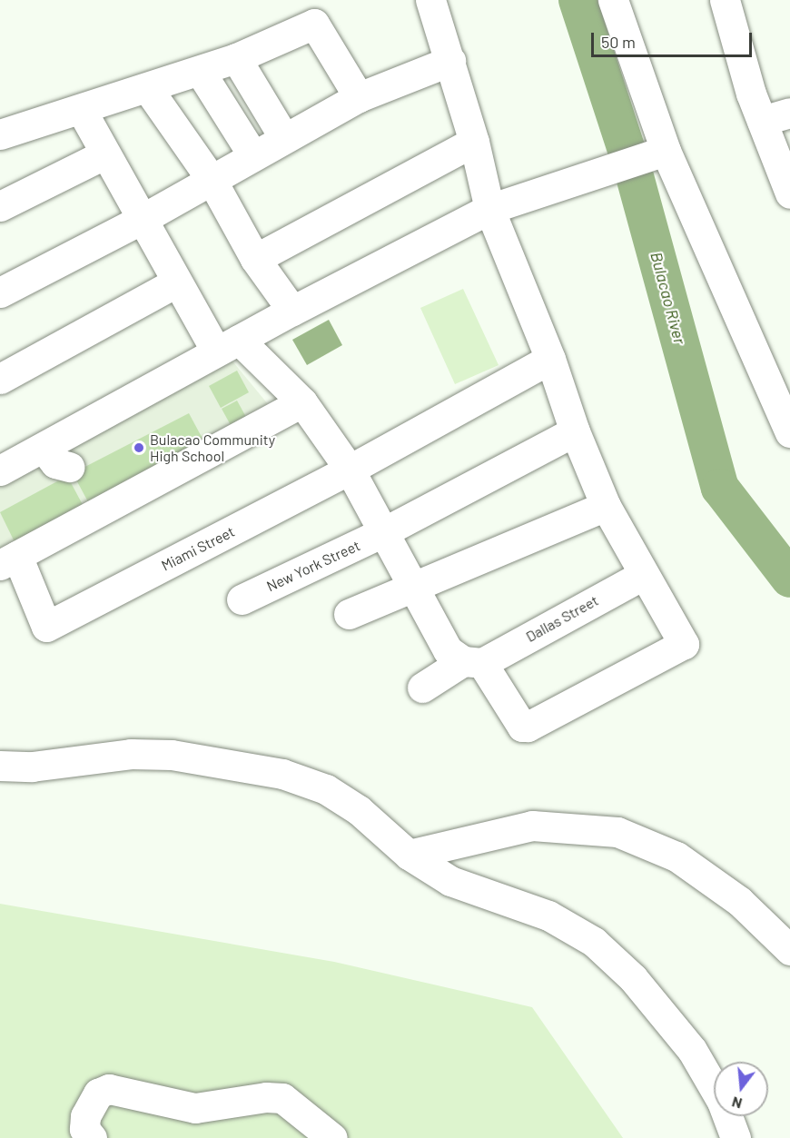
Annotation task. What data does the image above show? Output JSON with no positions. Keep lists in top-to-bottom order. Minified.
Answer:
{"streets":{"street":["Miami Street","New York Street","Dallas Street"]},"water":["Bulacao River"],"places":["Bulacao Community High School"],"scale_bar":"50 m","north":"bottom"}
